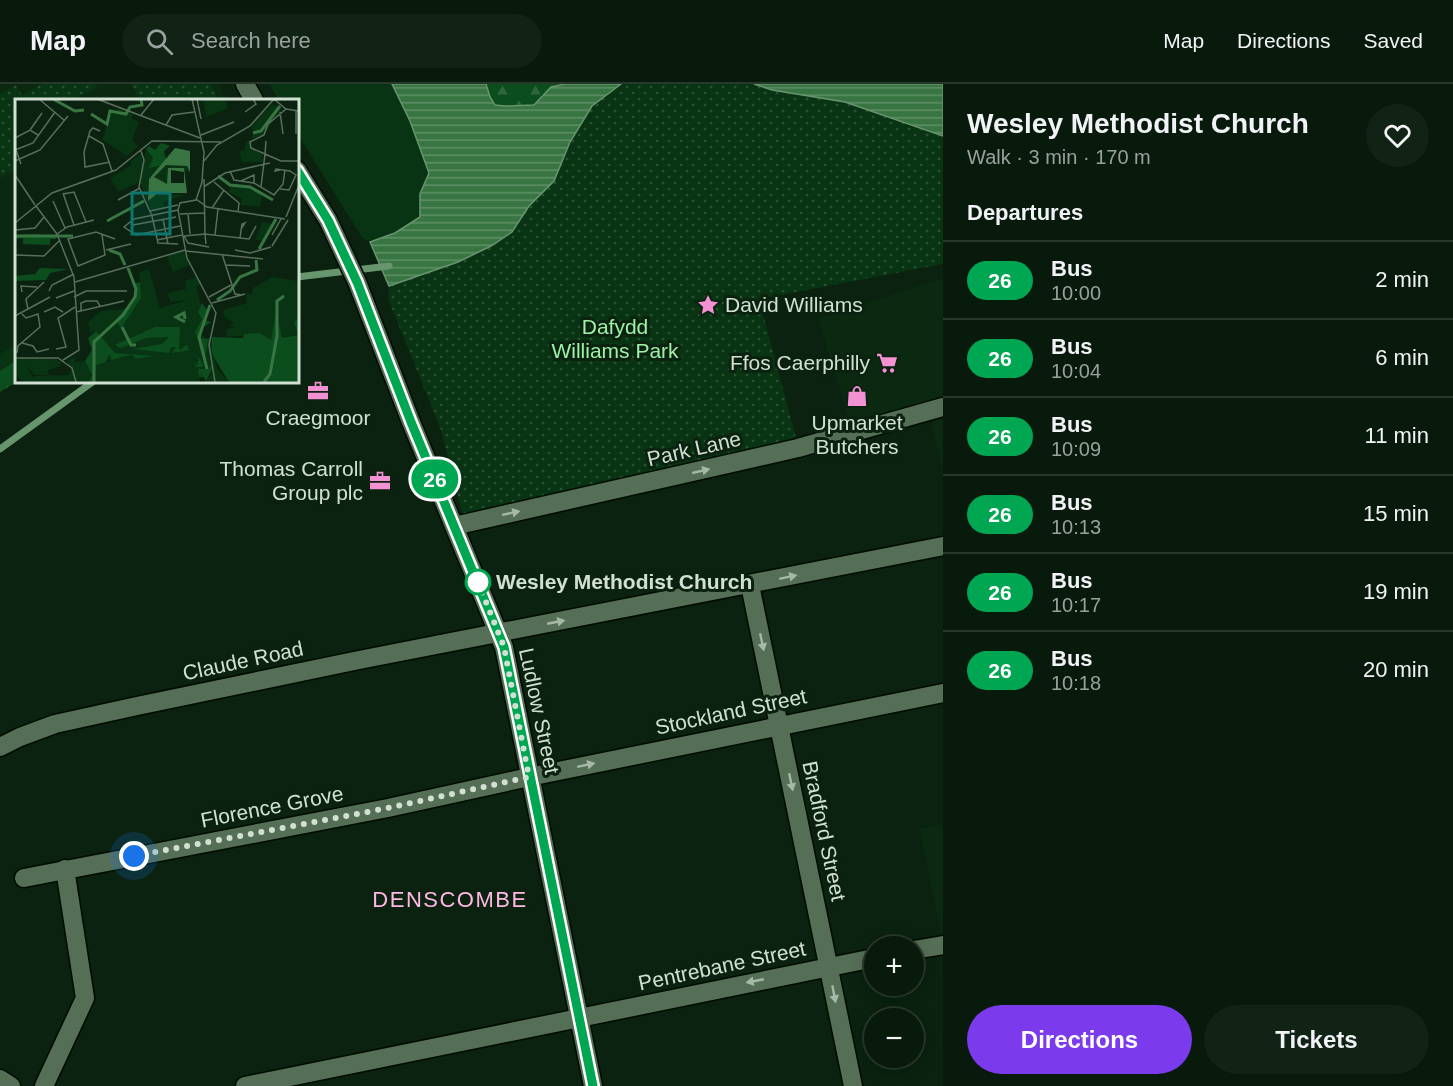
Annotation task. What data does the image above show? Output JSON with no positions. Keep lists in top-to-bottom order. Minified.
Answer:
{"streets":{"street":["Park Lane","Claude Road","Ludlow Street","Stockland Street","Florence Grove","Bradford Street","Pentrebane Street"]},"crossings":[["Park Lane","Ludlow Street"],["Claude Road","Ludlow Street"],["Claude Road","Bradford Street"],["Ludlow Street","Stockland Street"],["Ludlow Street","Florence Grove"],["Ludlow Street","Pentrebane Street"],["Stockland Street","Florence Grove"],["Stockland Street","Bradford Street"],["Bradford Street","Pentrebane Street"]],"one_way":["Park Lane","Claude Road","Stockland Street","Bradford Street","Pentrebane Street"],"districts":["DENSCOMBE"],"parks":["Dafydd Williams Park"],"places":{"place":["David Williams"],"supermarket":["Ffos Caerphilly"],"office":["Craegmoor","Thomas Carroll Group plc"],"shop":["Upmarket Butchers"],"other":["Wesley Methodist Church"]},"lines":["bus line 26"],"page":{"header":"Map","search":"Search here","nav":["Map","Directions","Saved"],"on_map":"26","heading":[["Wesley Methodist Church","Walk · 3 min · 170 m"],"Departures"],"list":[{"mark":"26","name":"Bus","note":"10:00","value":"2 min"},{"mark":"26","name":"Bus","note":"10:04","value":"6 min"},{"mark":"26","name":"Bus","note":"10:09","value":"11 min"},{"mark":"26","name":"Bus","note":"10:13","value":"15 min"},{"mark":"26","name":"Bus","note":"10:17","value":"19 min"},{"mark":"26","name":"Bus","note":"10:18","value":"20 min"}],"map_buttons":["+","−"],"buttons":["Directions","Tickets"]}}
